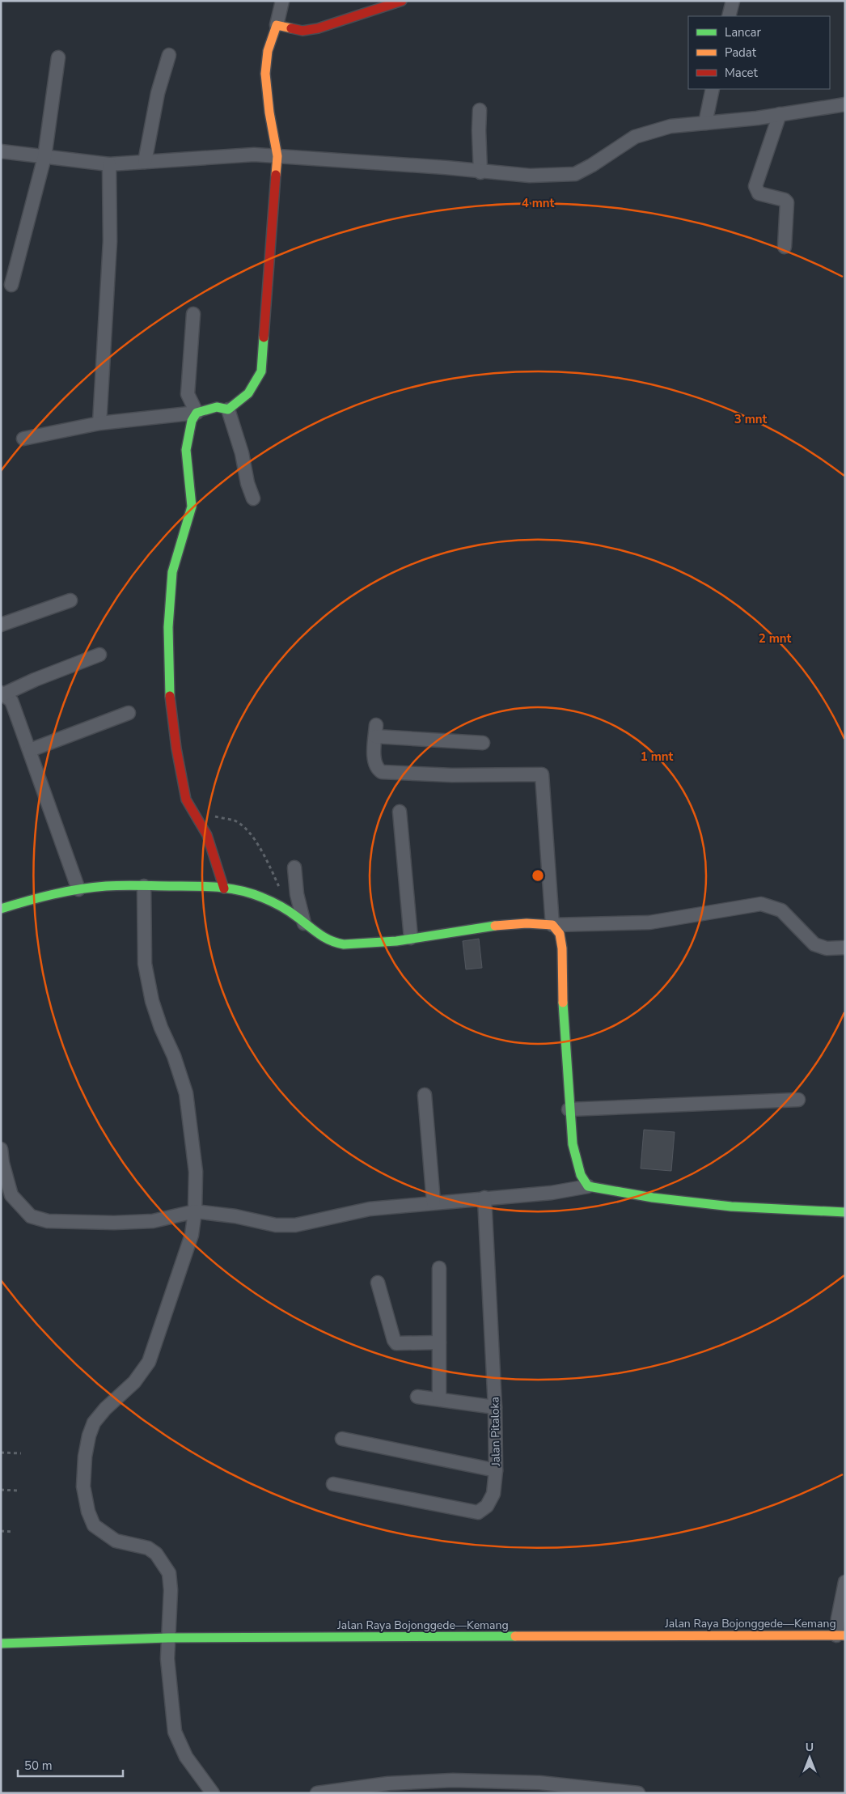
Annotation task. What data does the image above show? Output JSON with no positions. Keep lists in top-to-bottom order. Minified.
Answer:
{"streets":{"main road":["Jalan Raya Bojonggede—Kemang"],"street":["Jalan Pitaloka"]},"legend":["Lancar","Padat","Macet"],"scale_bar":"50 m","north":"top","rings":["4 mnt","3 mnt","2 mnt","1 mnt"]}
